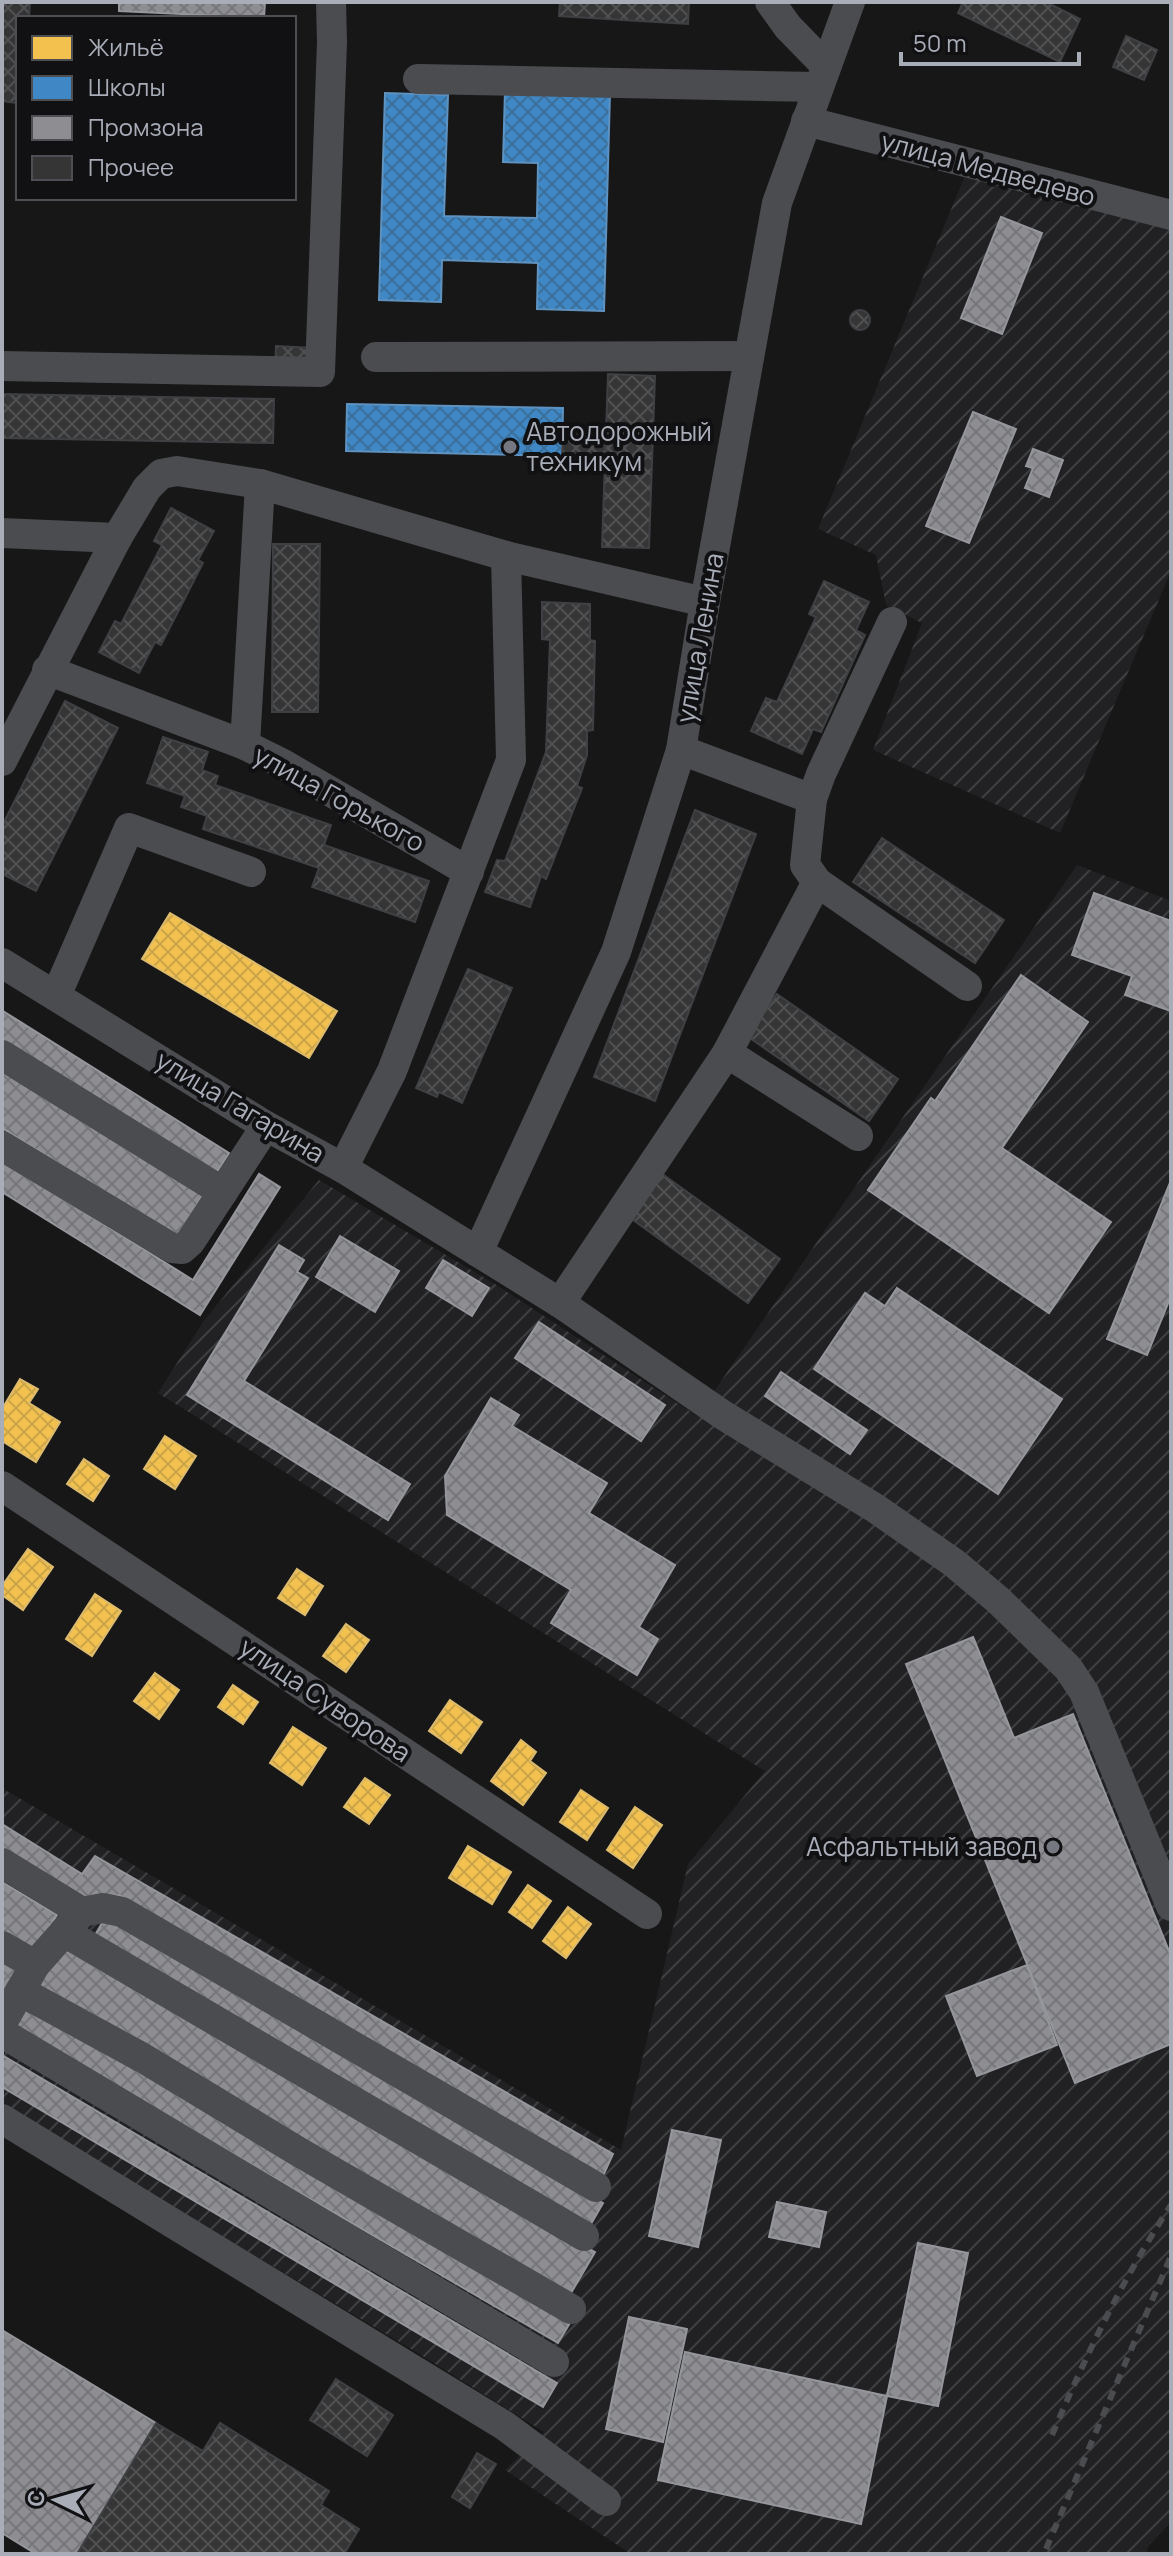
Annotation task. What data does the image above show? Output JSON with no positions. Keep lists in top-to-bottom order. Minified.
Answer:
{"streets":{"street":["улица Медведево","улица Ленина","улица Горького","улица Гагарина","улица Суворова"]},"crossings":[["улица Медведево","улица Ленина"],["улица Ленина","улица Гагарина"]],"places":["Автодорожный техникум","Асфальтный завод"],"legend":["Жильё","Школы","Промзона","Прочее"],"scale_bar":"50 m","north":"left"}
